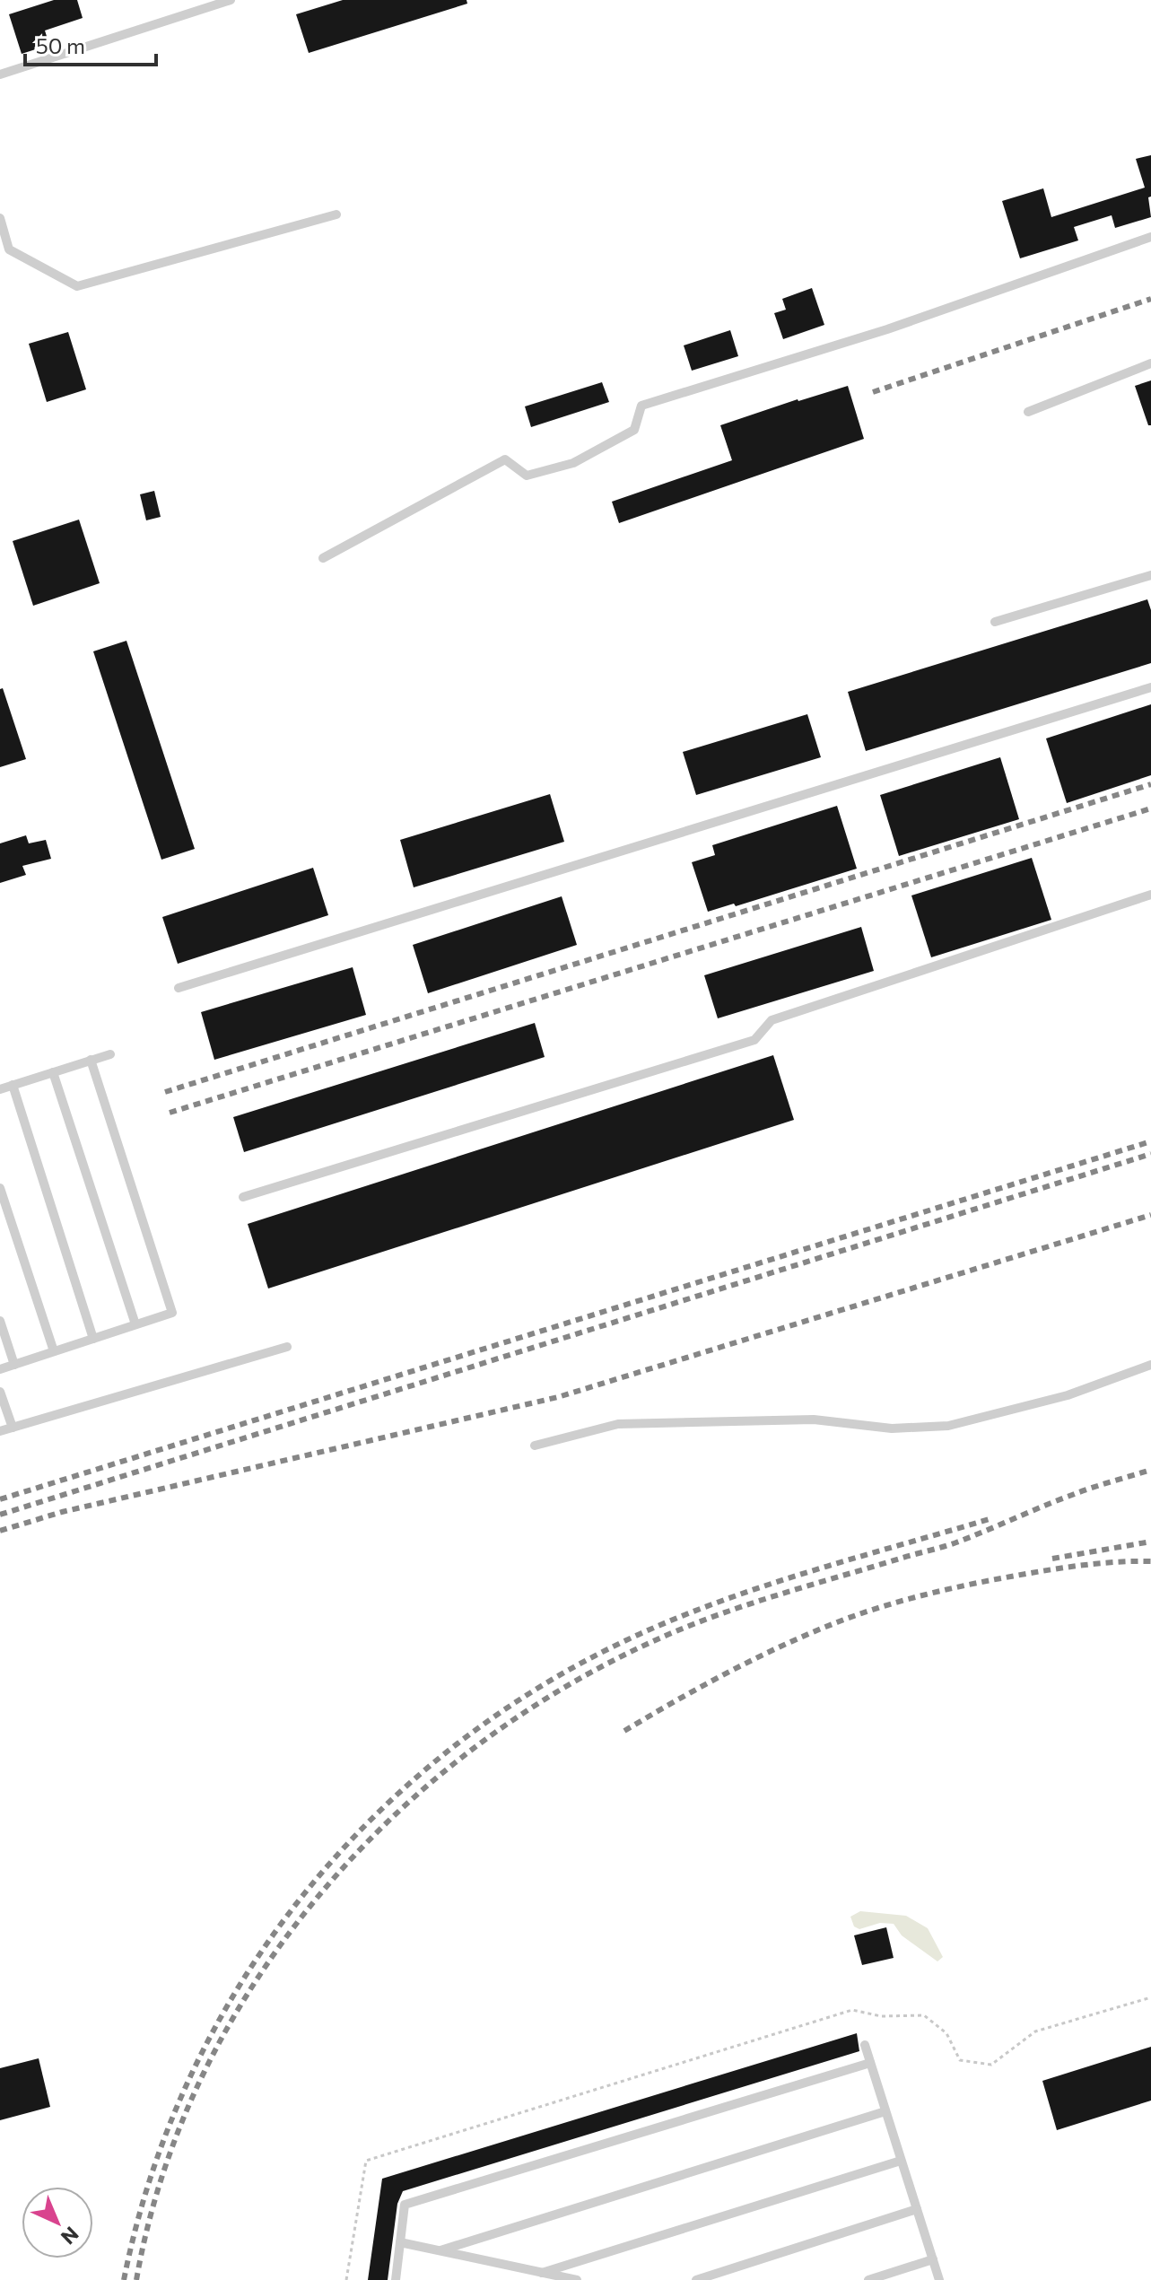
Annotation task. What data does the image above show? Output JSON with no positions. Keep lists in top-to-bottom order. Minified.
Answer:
{"scale_bar":"50 m","north":"bottom right"}
